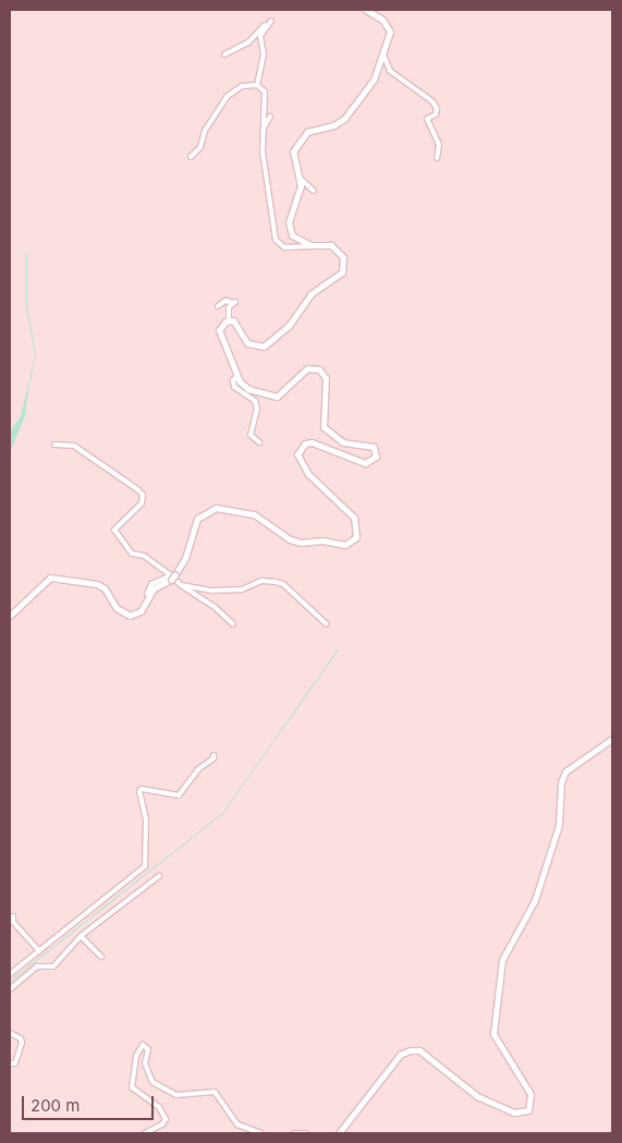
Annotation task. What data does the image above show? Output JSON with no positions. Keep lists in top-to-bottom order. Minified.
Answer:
{"scale_bar":"200 m"}
